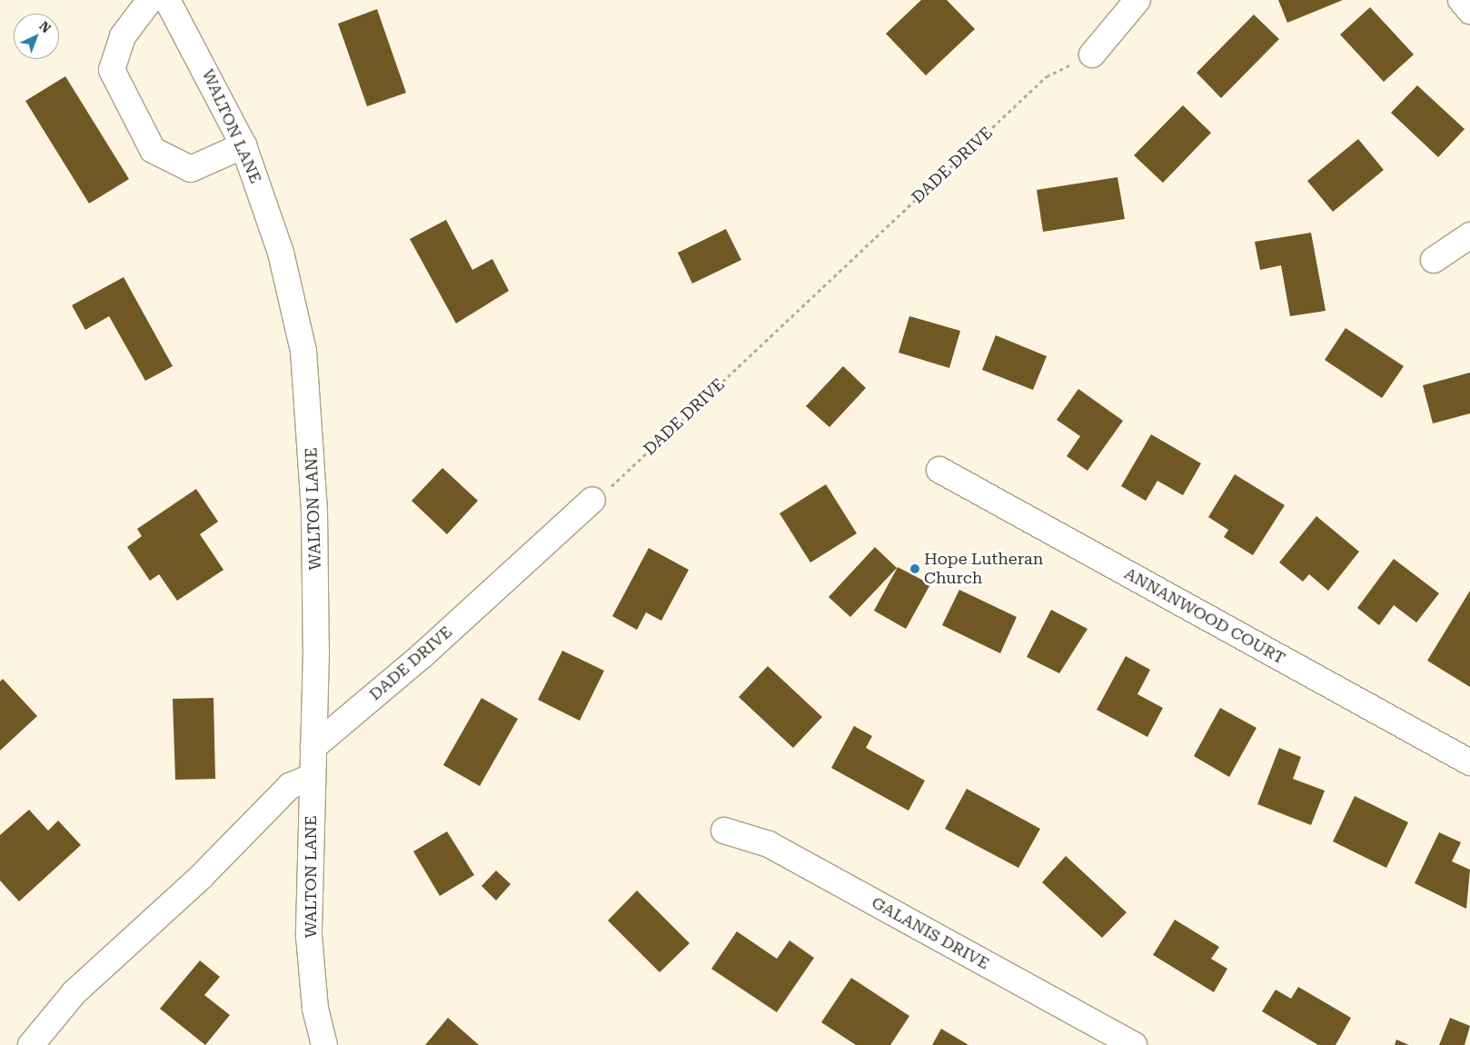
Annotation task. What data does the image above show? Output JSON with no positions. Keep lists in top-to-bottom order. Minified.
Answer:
{"streets":{"street":["WALTON LANE","DADE DRIVE","ANNANWOOD COURT","GALANIS DRIVE"]},"crossings":[["WALTON LANE","DADE DRIVE"]],"places":["Hope Lutheran Church"],"north":"top right"}
